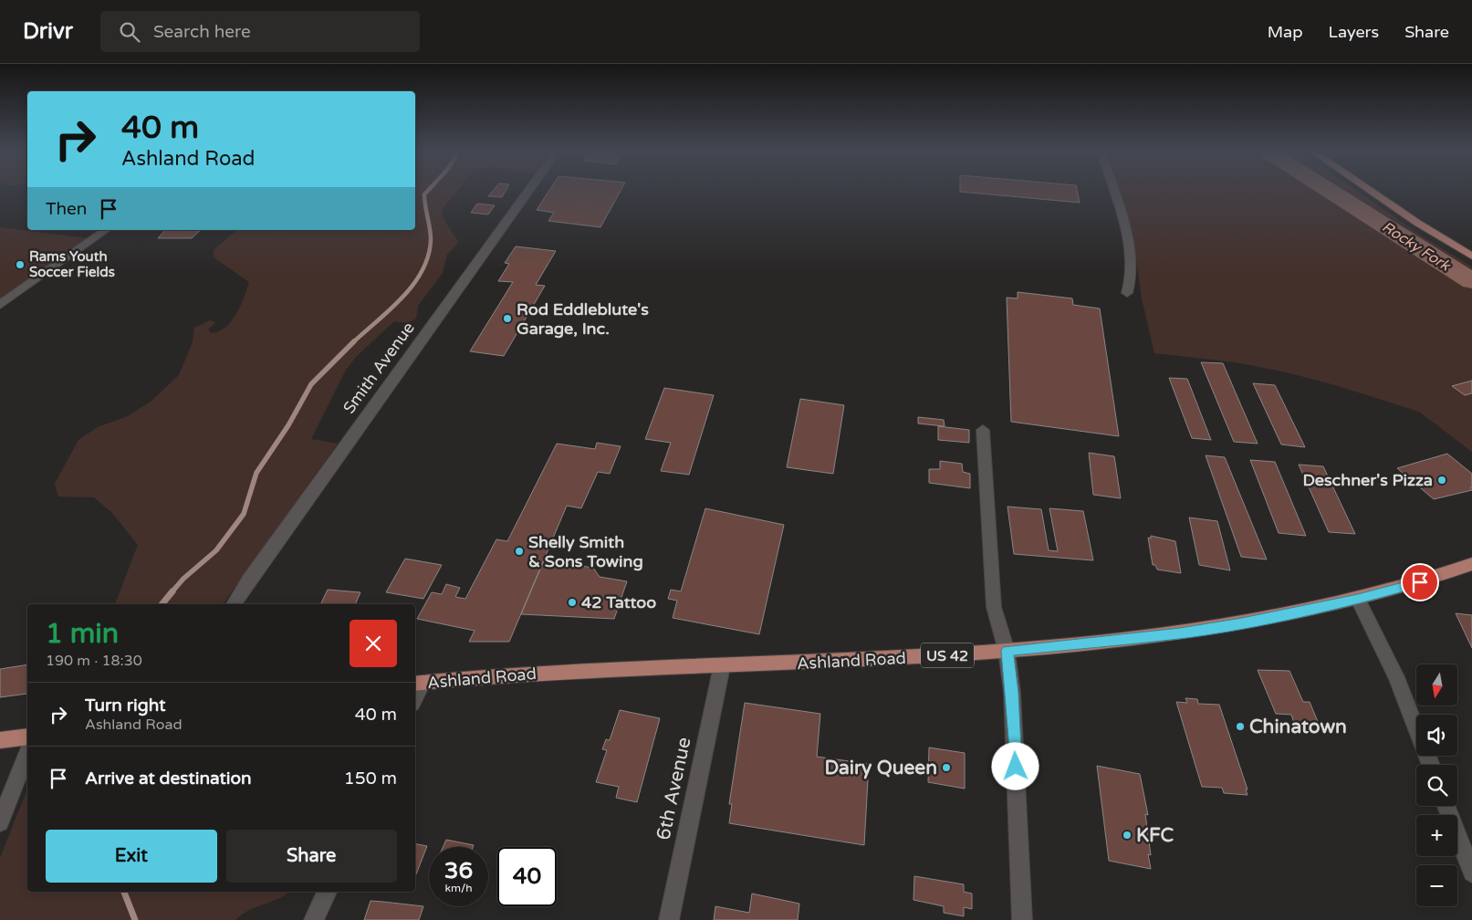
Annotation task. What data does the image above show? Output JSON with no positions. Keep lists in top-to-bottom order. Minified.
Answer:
{"streets":{"main road":["US 42","Ashland Road"],"street":["Smith Avenue","6th Avenue"]},"crossings":[["Ashland Road","6th Avenue"]],"water":["Rocky Fork"],"places":["Rams Youth Soccer Fields","Rod Eddleblute's Garage, Inc.","Deschner's Pizza","Shelly Smith & Sons Towing","42 Tattoo","Chinatown","Dairy Queen","KFC"],"north":"bottom","page":{"header":"Drivr","search":"Search here","nav":["Map","Layers","Share"],"turn":["40 m","Ashland Road"],"then":"Then","heading":["1 min","190 m · 18:30"],"map_buttons":["+","−"],"list":[{"name":"Turn right","note":"Ashland Road","value":"40 m"},{"name":"Arrive at destination","value":"150 m"}],"buttons":["Exit","Share"],"speed":"36 km/h","limit":"40"}}
